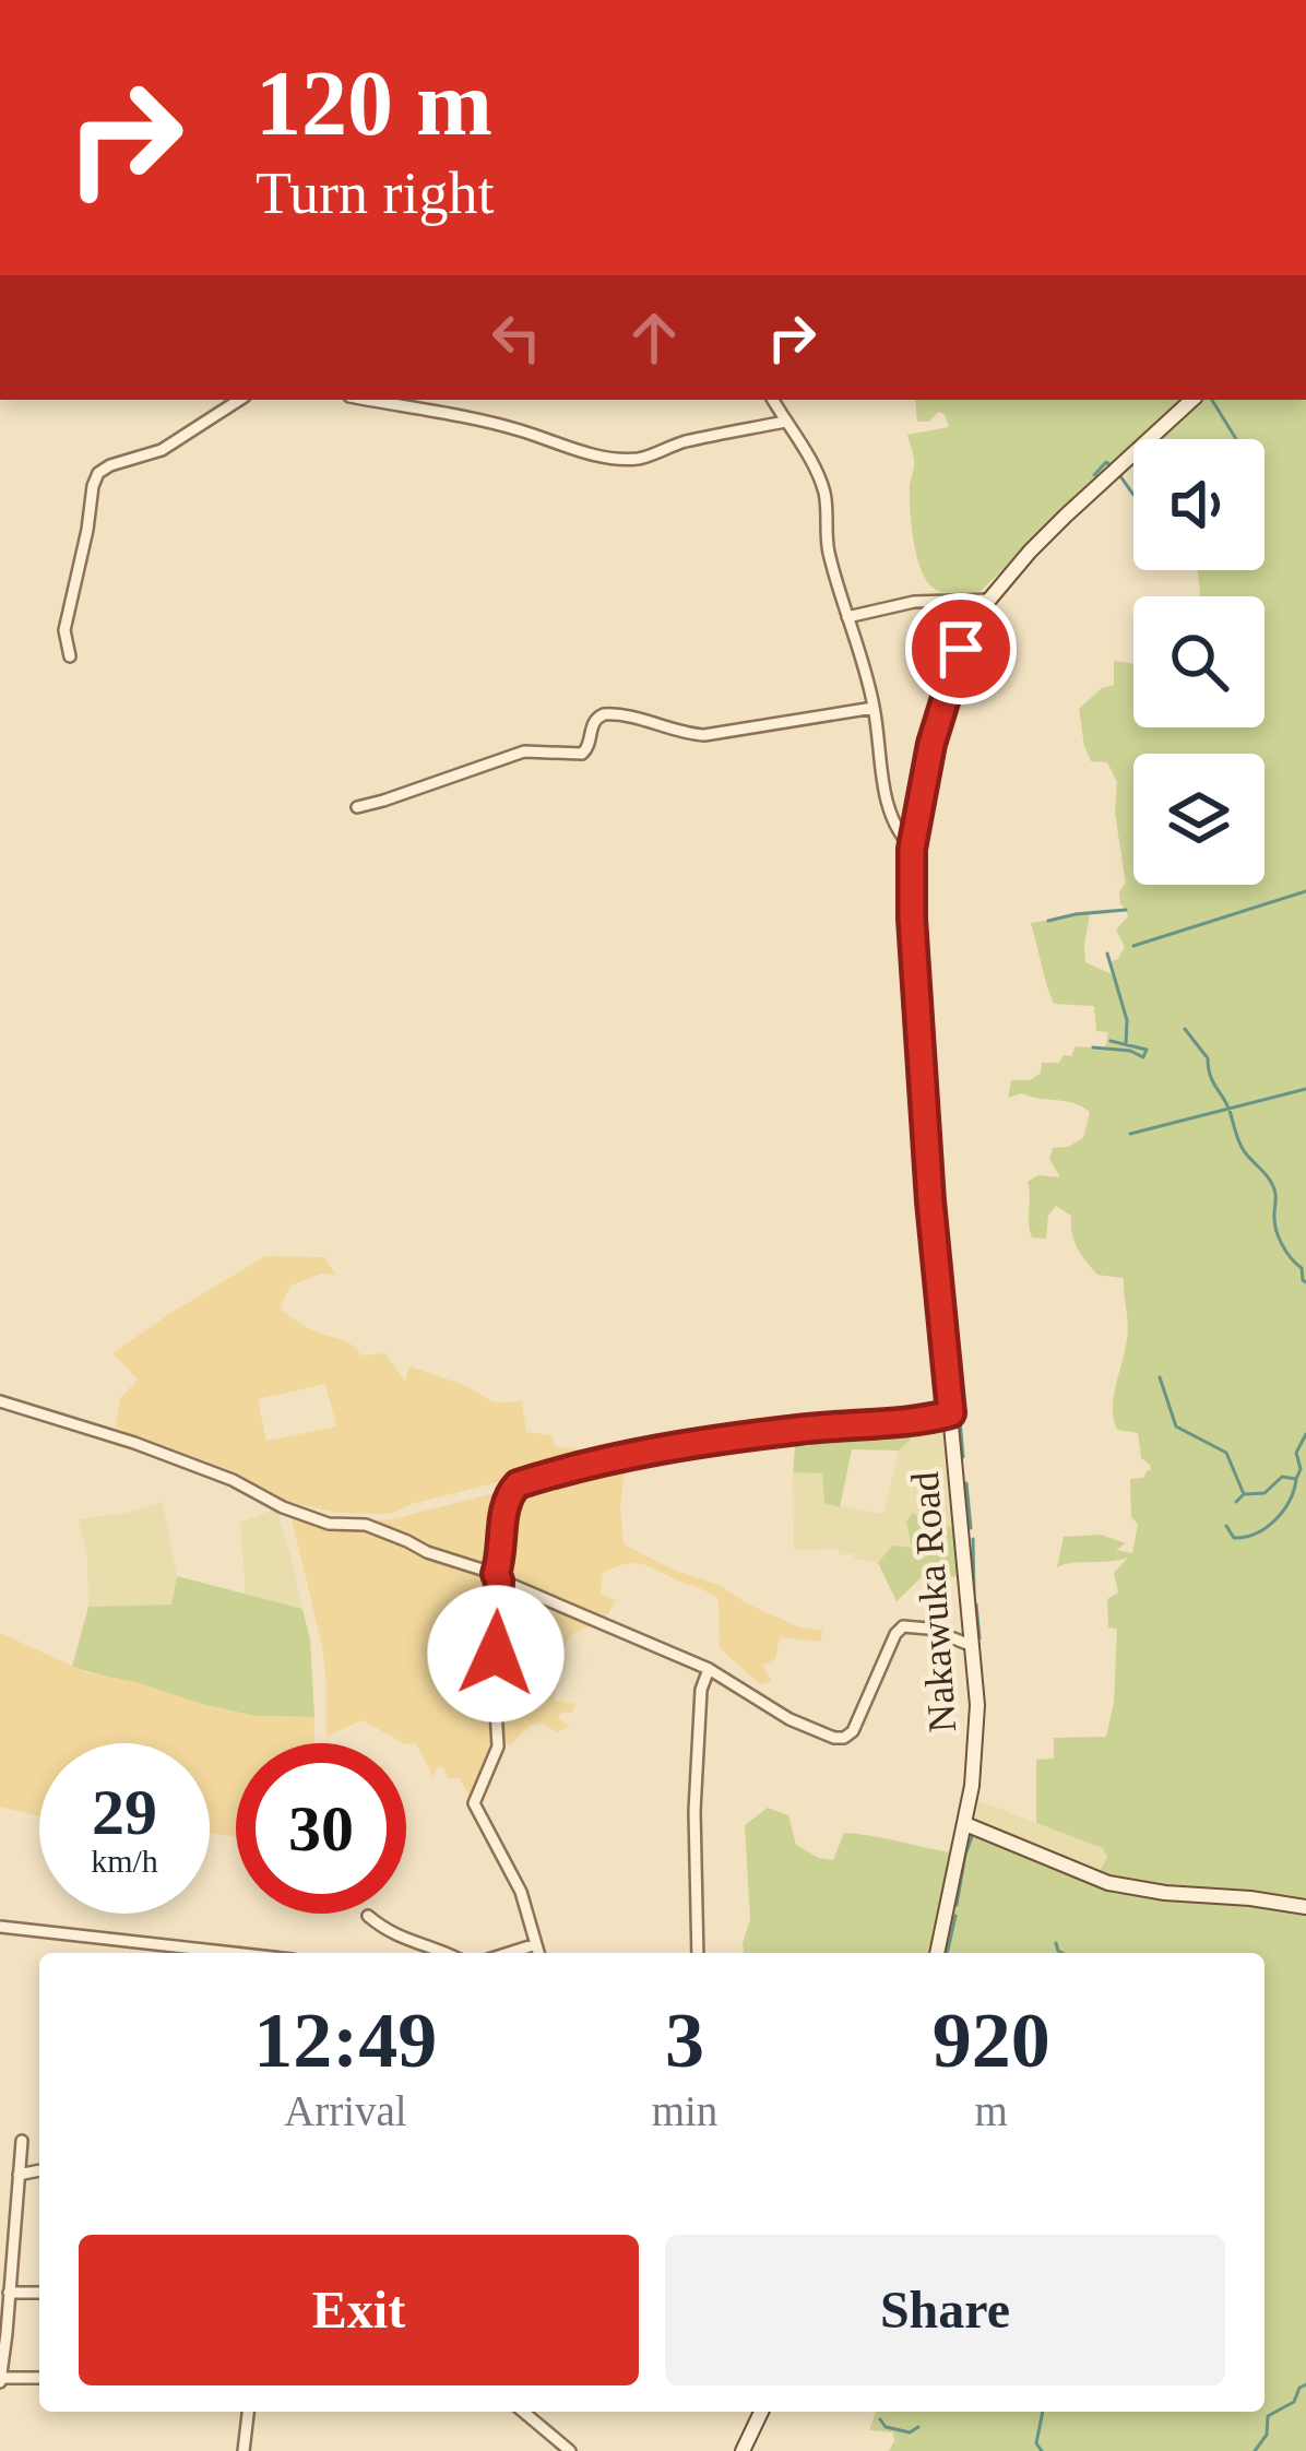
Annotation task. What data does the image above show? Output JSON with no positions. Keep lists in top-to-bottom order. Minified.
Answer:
{"streets":{"main road":["Nakawuka Road"]},"page":{"turn":["120 m","Turn right"],"speed":"29 km/h","limit":"30","eta":["12:49","Arrival","3","min","920","m"],"buttons":["Exit","Share"]}}
